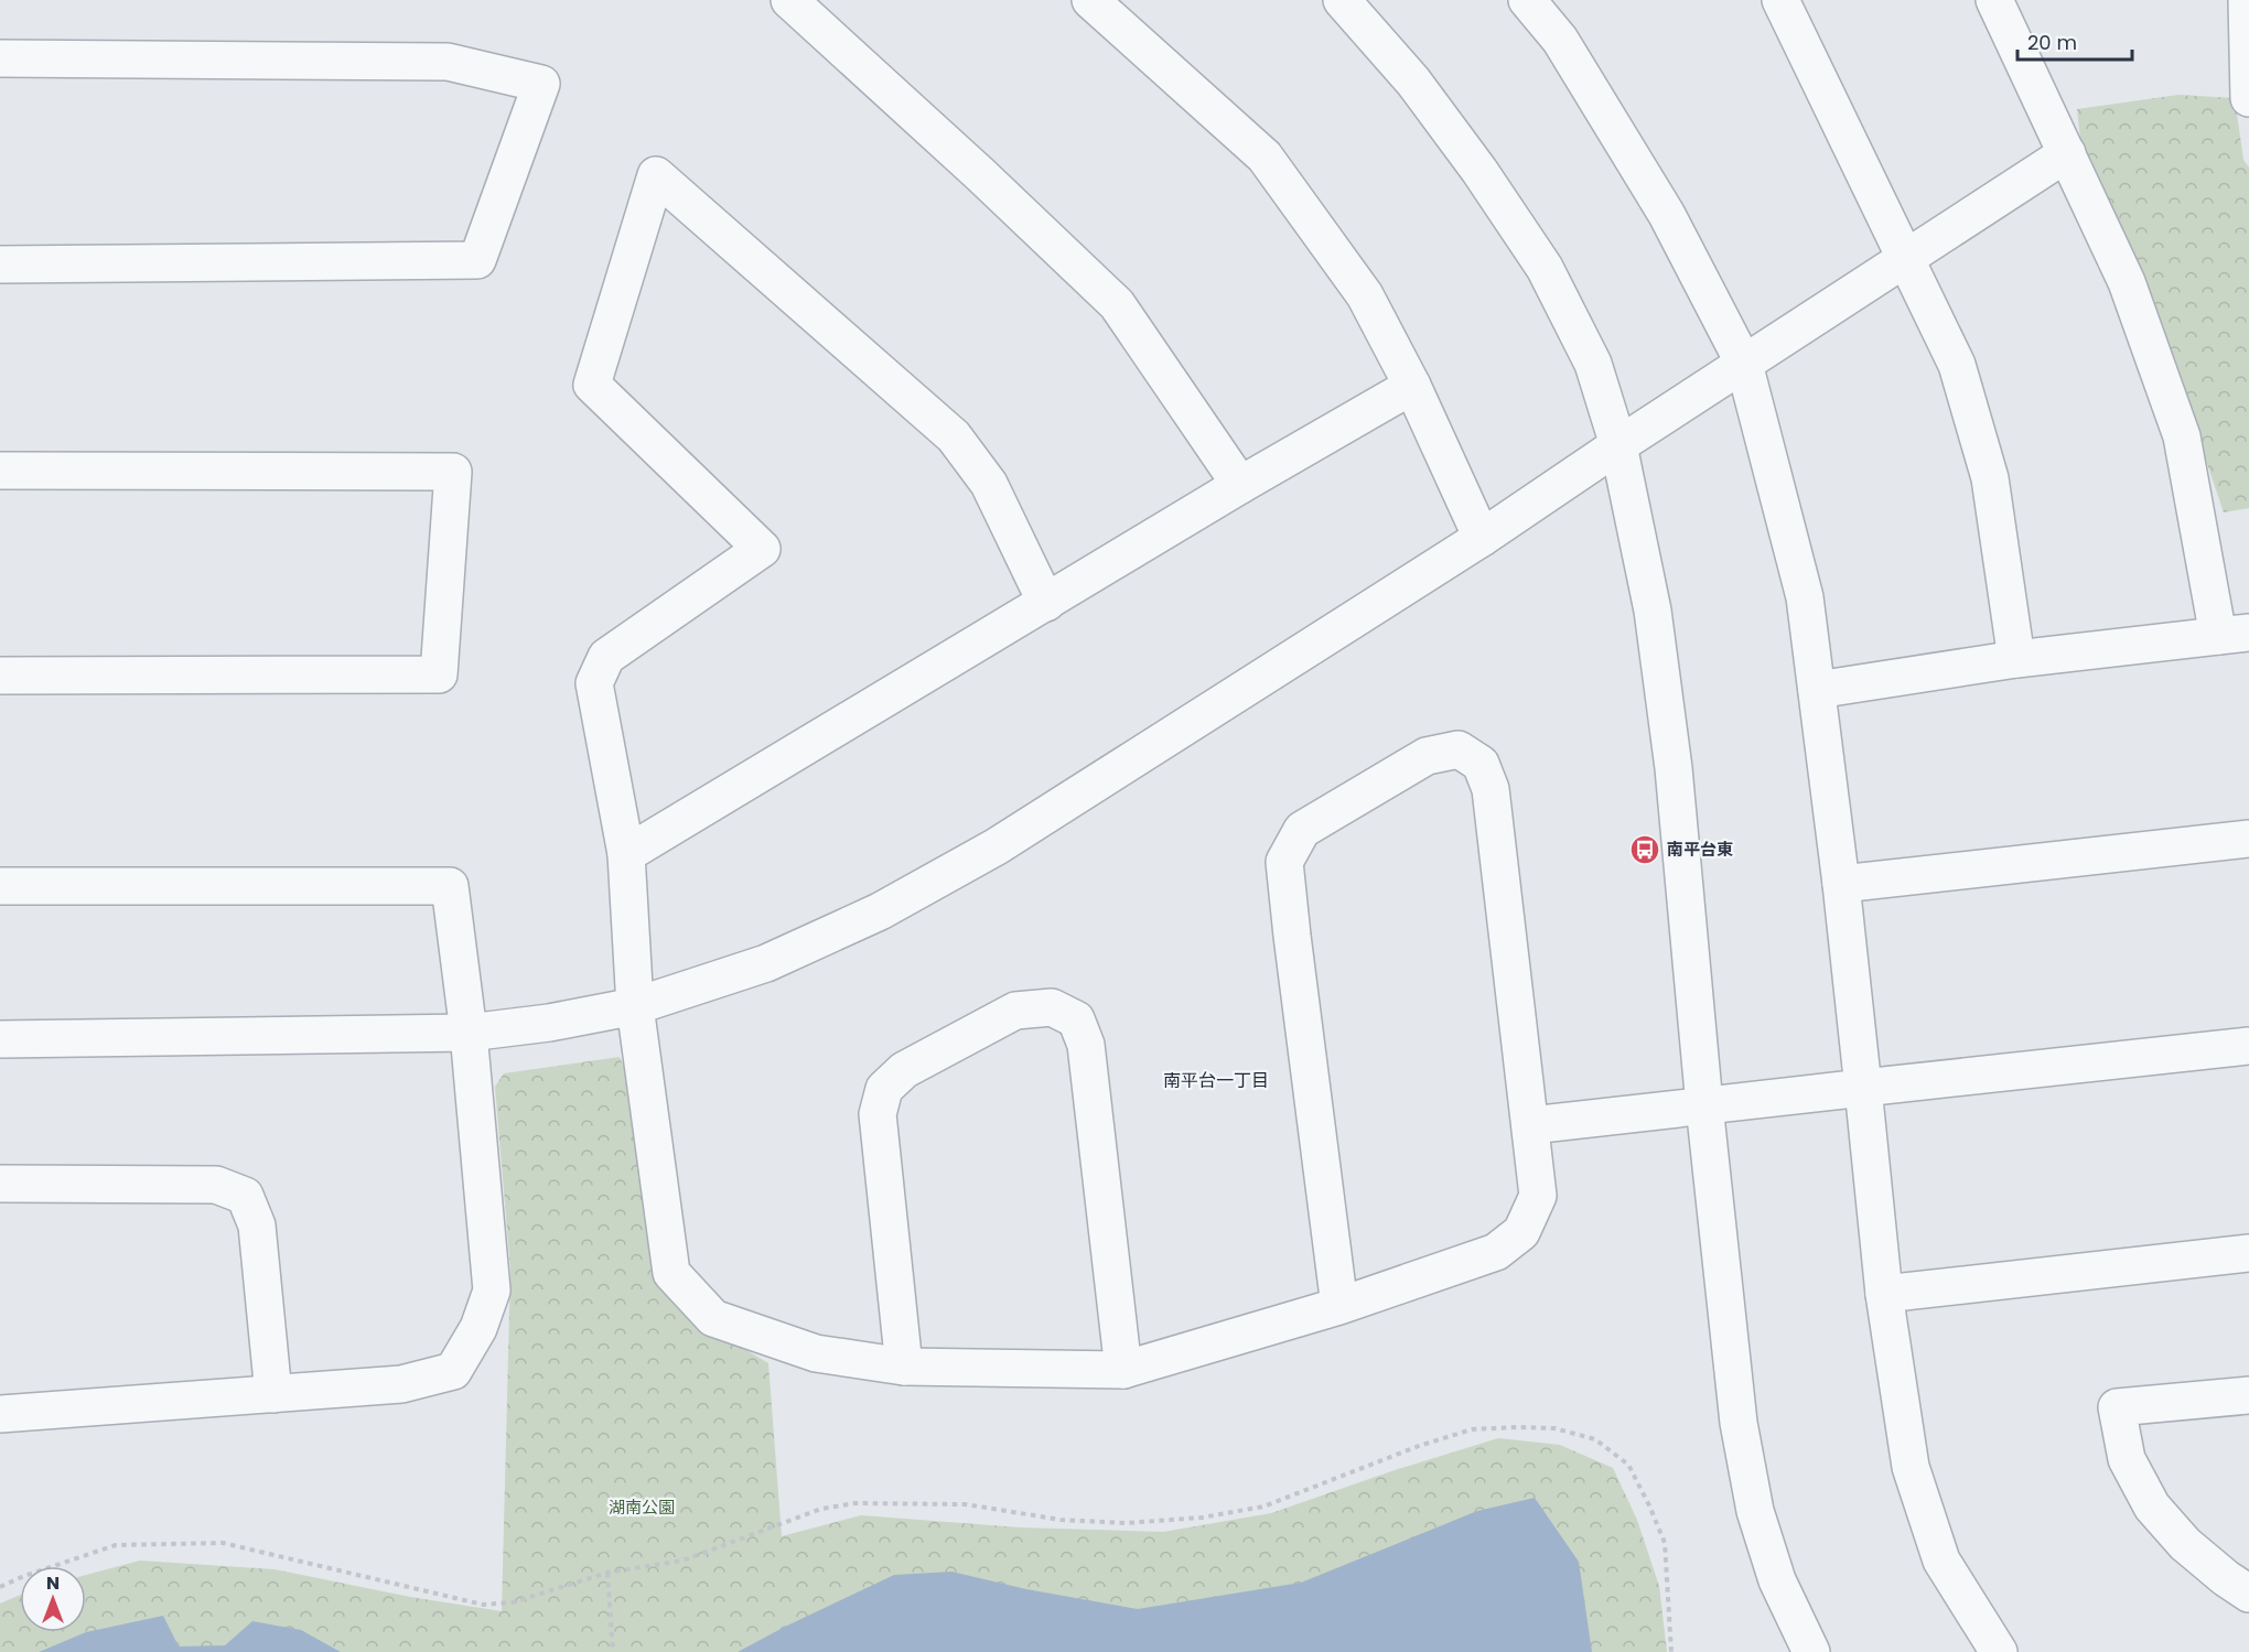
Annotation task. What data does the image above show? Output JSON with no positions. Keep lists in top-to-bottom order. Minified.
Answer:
{"districts":["南平台一丁目"],"parks":["湖南公園"],"places":{"bus stop":["南平台東"]},"scale_bar":"20 m","north":"top"}
